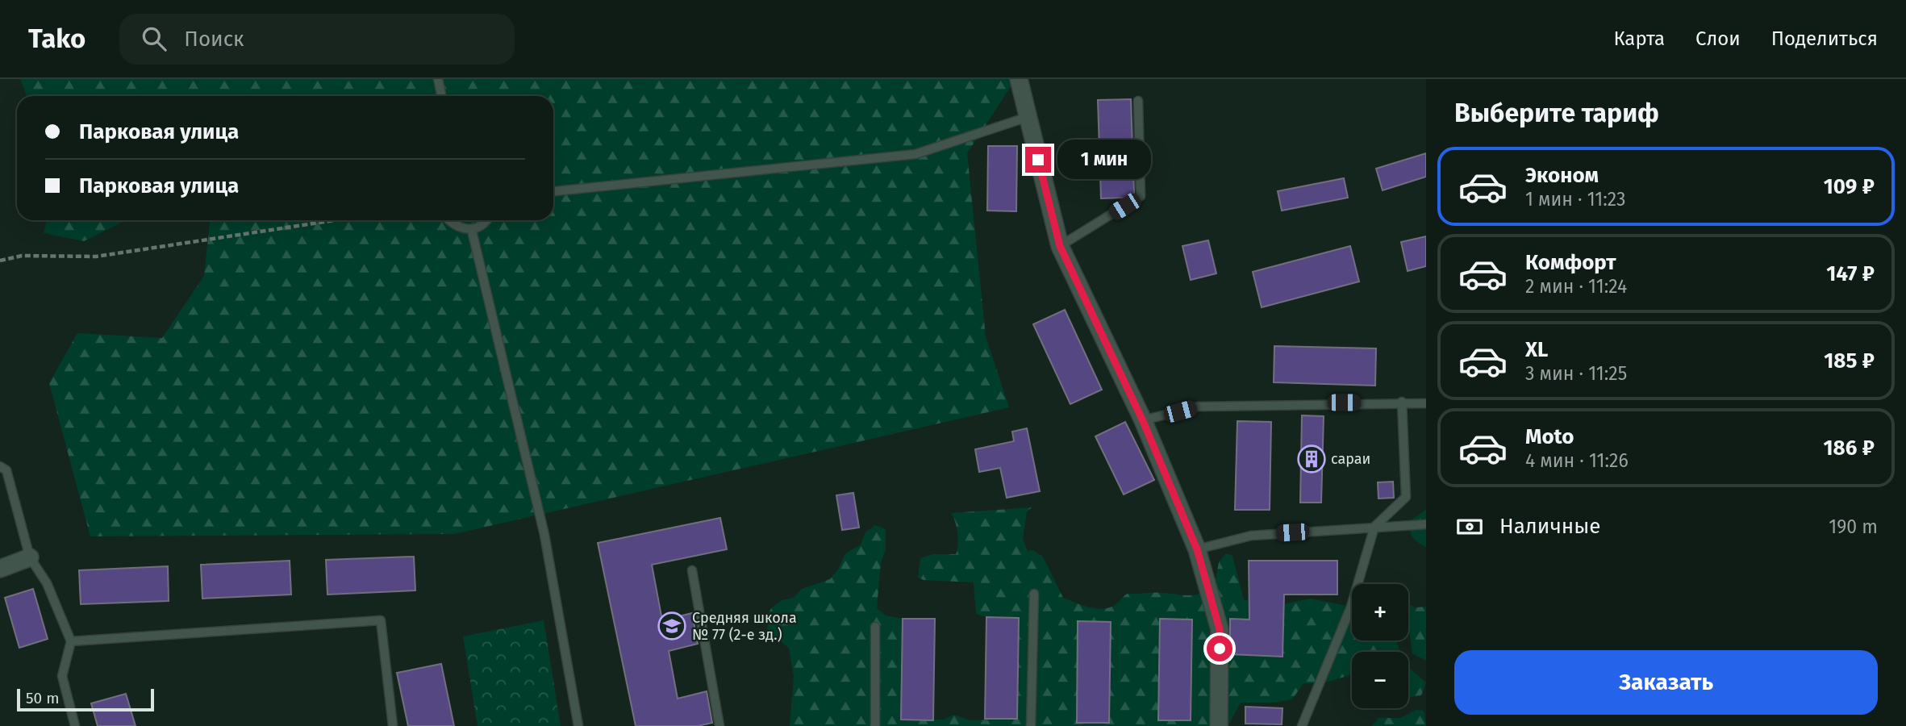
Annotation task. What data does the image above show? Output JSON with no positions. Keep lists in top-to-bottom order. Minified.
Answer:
{"places":{"building":["сараи"],"school or university":["Средняя школа № 77 (2-е зд.)"]},"scale_bar":"50 m","page":{"header":"Tako","search":"Поиск","nav":["Карта","Слои","Поделиться"],"heading":"Выберите тариф","banner":["Парковая улица","Парковая улица"],"bubble":"1 мин","list":[{"name":"Эконом","note":"1 мин · 11:23","value":"109 ₽"},{"name":"Комфорт","note":"2 мин · 11:24","value":"147 ₽"},{"name":"XL","note":"3 мин · 11:25","value":"185 ₽"},{"name":"Moto","note":"4 мин · 11:26","value":"186 ₽"}],"pay":["Наличные","190 m"],"map_buttons":["+","−"],"buttons":"Заказать","scale":"50 m"}}
